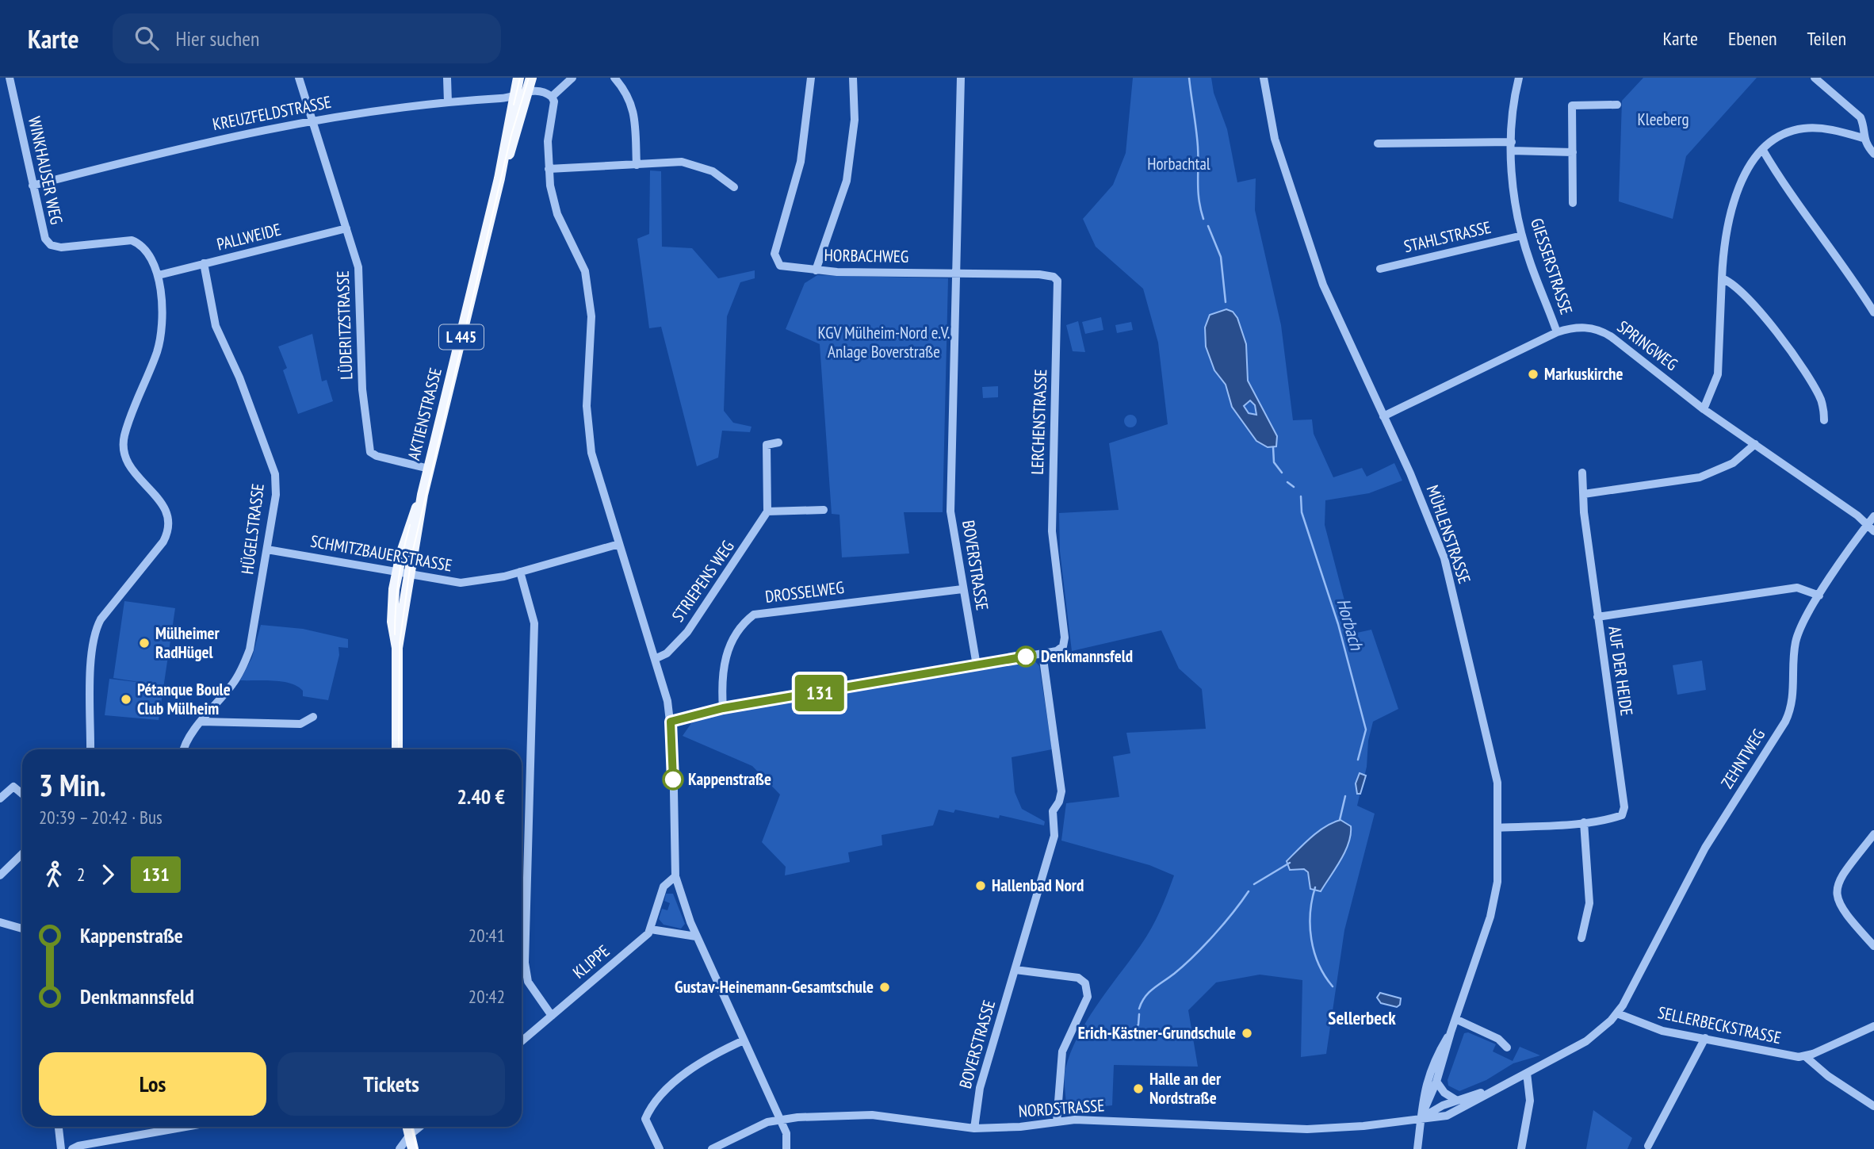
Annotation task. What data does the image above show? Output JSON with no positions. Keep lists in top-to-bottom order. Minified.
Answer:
{"streets":{"main road":["L 445","AKTIENSTRASSE"],"street":["KREUZFELDSTRASSE","WINKHAUSER WEG","PALLWEIDE","STAHLSTRASSE","HORBACHWEG","GIESSERSTRASSE","LÜDERITZSTRASSE","SPRINGWEG","LERCHENSTRASSE","HÜGELSTRASSE","MÜHLENSTRASSE","SCHMITZBAUERSTRASSE","BOVERSTRASSE","STRIEPENS WEG","DROSSELWEG","AUF DER HEIDE","ZEHNTWEG","KLIPPE","SELLERBECKSTRASSE","NORDSTRASSE"]},"crossings":[["KREUZFELDSTRASSE","WINKHAUSER WEG"],["KREUZFELDSTRASSE","LÜDERITZSTRASSE"],["KREUZFELDSTRASSE","AKTIENSTRASSE"],["WINKHAUSER WEG","PALLWEIDE"],["PALLWEIDE","LÜDERITZSTRASSE"],["PALLWEIDE","HÜGELSTRASSE"],["STAHLSTRASSE","GIESSERSTRASSE"],["HORBACHWEG","LERCHENSTRASSE"],["HORBACHWEG","BOVERSTRASSE"],["GIESSERSTRASSE","SPRINGWEG"],["LÜDERITZSTRASSE","AKTIENSTRASSE"],["SPRINGWEG","MÜHLENSTRASSE"],["SPRINGWEG","ZEHNTWEG"],["AKTIENSTRASSE","SCHMITZBAUERSTRASSE"],["LERCHENSTRASSE","BOVERSTRASSE"],["HÜGELSTRASSE","SCHMITZBAUERSTRASSE"],["MÜHLENSTRASSE","AUF DER HEIDE"],["MÜHLENSTRASSE","NORDSTRASSE"],["BOVERSTRASSE","DROSSELWEG"],["BOVERSTRASSE","NORDSTRASSE"],["AUF DER HEIDE","ZEHNTWEG"],["ZEHNTWEG","SELLERBECKSTRASSE"]],"districts":["Sellerbeck"],"water":["Horbach"],"parks":["Kleeberg","Horbachtal","KGV Mülheim-Nord e.V. Anlage Boverstraße"],"places":["Markuskirche","Mülheimer RadHügel","Denkmannsfeld","Pétanque Boule Club Mülheim","Kappenstraße","Hallenbad Nord","Gustav-Heinemann-Gesamtschule","Erich-Kästner-Grundschule","Halle an der Nordstraße"],"lines":["bus line 131"],"page":{"header":"Karte","search":"Hier suchen","nav":["Karte","Ebenen","Teilen"],"on_map":"131","heading":["3 Min.","20:39 – 20:42 · Bus","2.40 €"],"legs":["2","131"],"list":[{"name":"Kappenstraße","value":"20:41"},{"name":"Denkmannsfeld","value":"20:42"}],"buttons":["Los","Tickets"]}}
